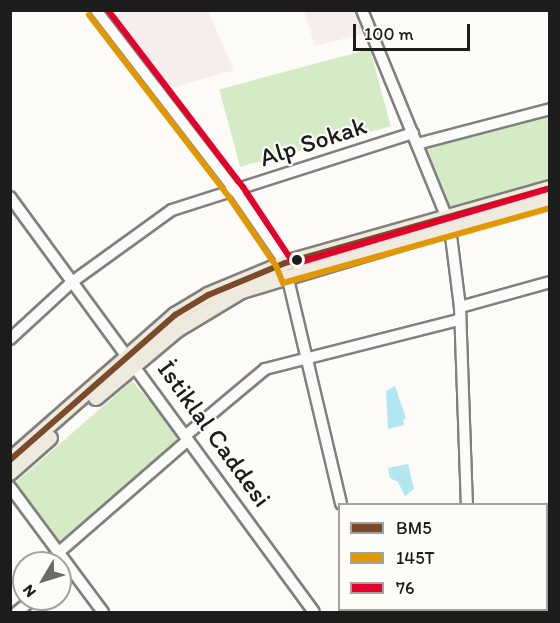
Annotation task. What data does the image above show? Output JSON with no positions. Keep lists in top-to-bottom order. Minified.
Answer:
{"streets":{"street":["Alp Sokak","İstiklal Caddesi"]},"crossings":[["Alp Sokak","İstiklal Caddesi"]],"lines":["transit line 76","transit line 145T","transit line BM5"],"legend":["BM5","145T","76"],"scale_bar":"100 m","north":"bottom left"}
